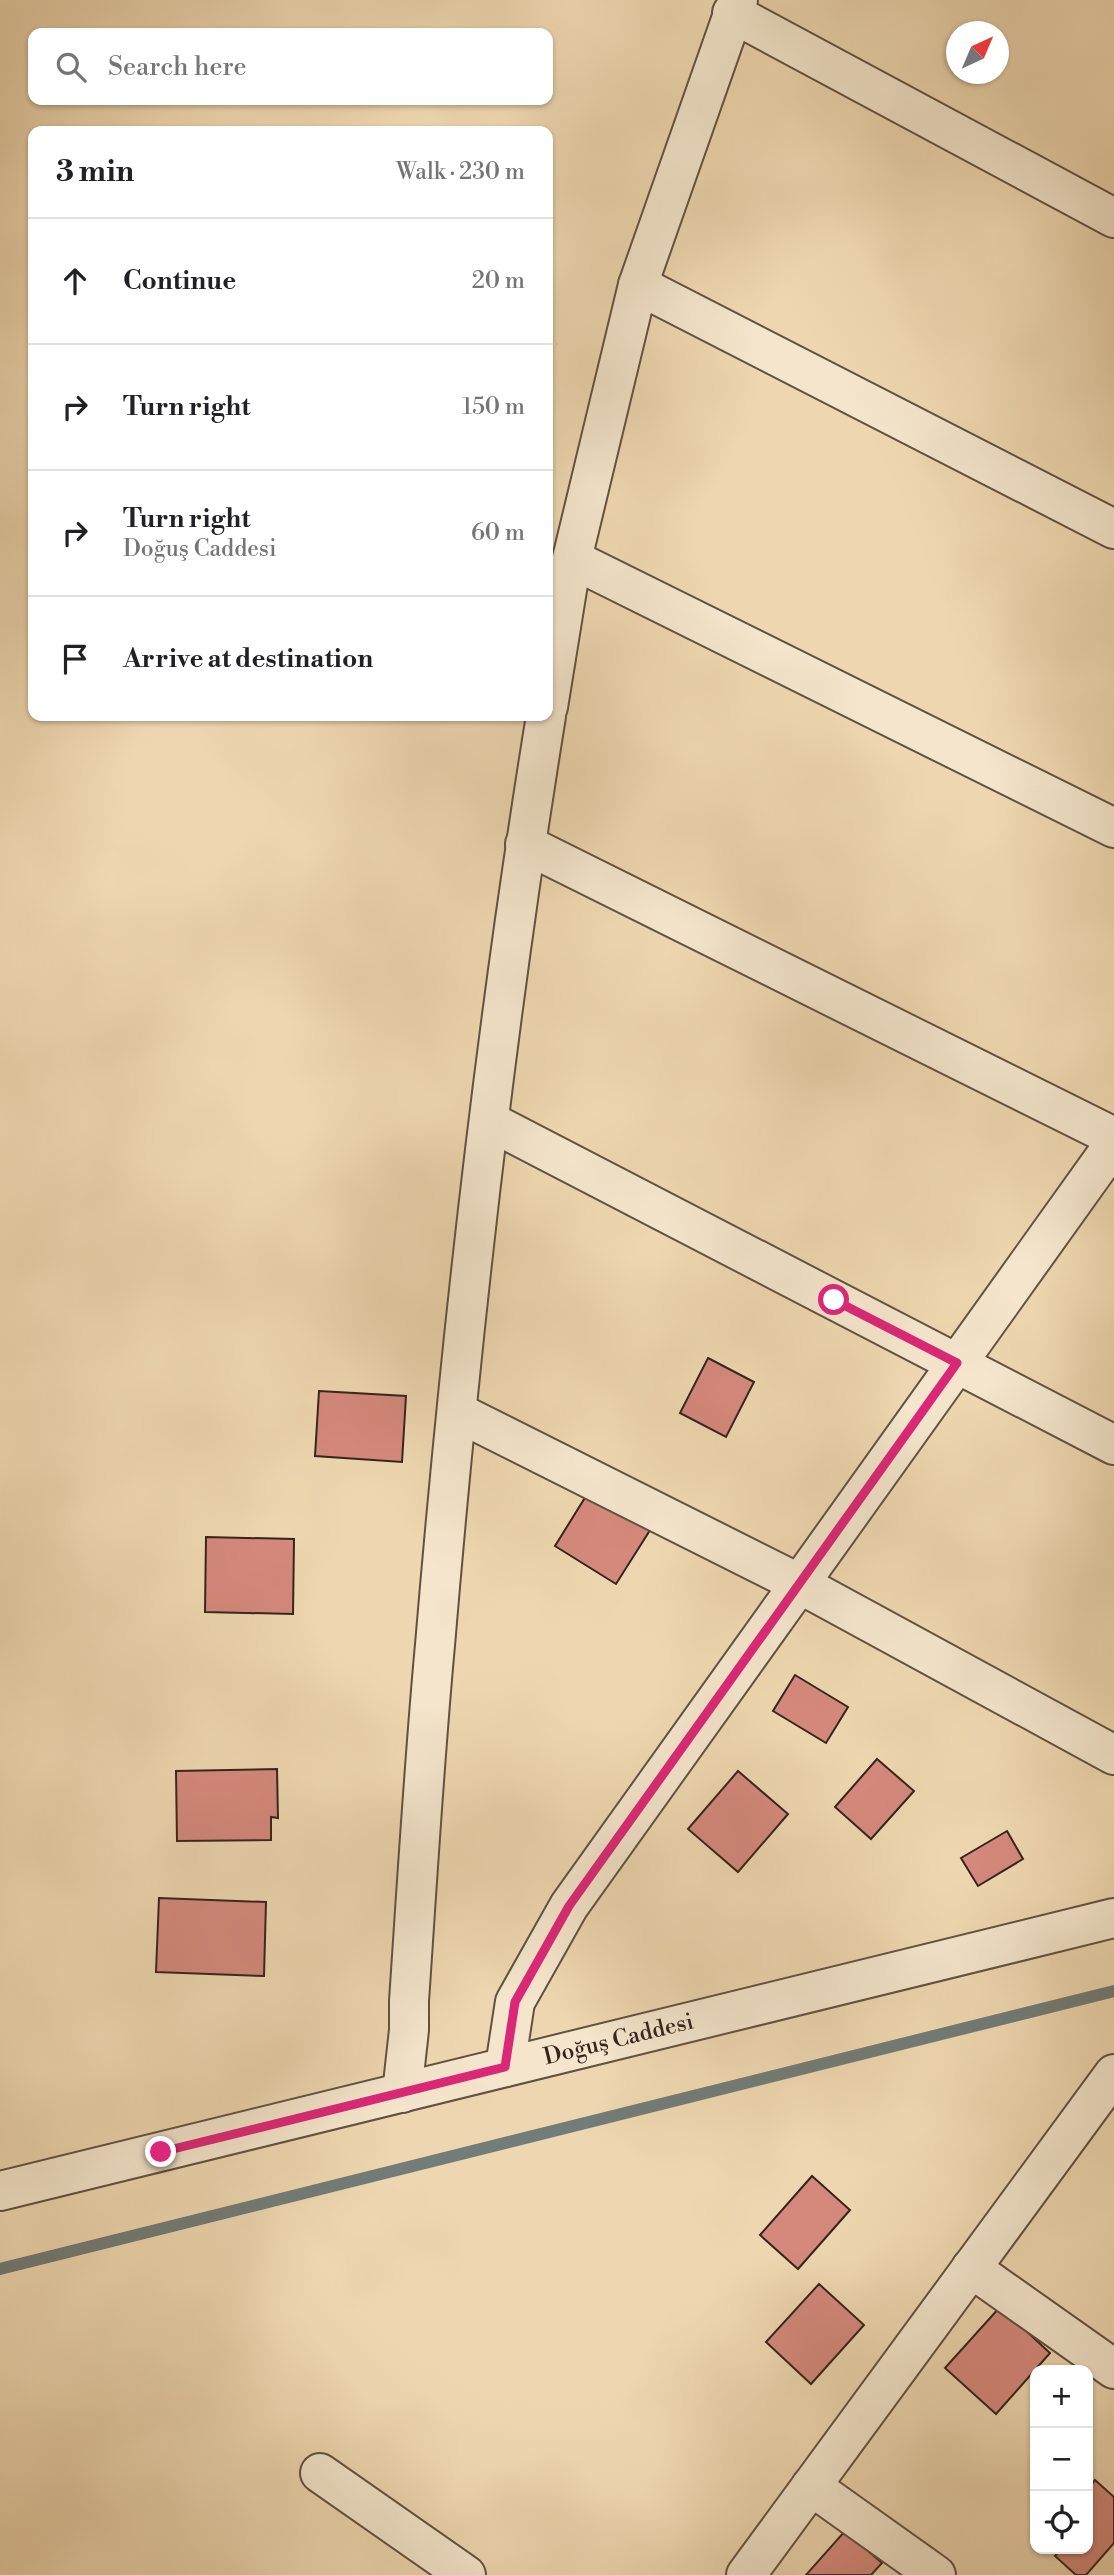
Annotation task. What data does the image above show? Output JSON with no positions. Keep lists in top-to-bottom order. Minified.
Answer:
{"streets":{"street":["Doğuş Caddesi"]},"north":"top right","page":{"search":"Search here","heading":["3 min","Walk · 230 m"],"list":[["Continue","20 m"],["Turn right","150 m"],["Turn right","Doğuş Caddesi","60 m"],"Arrive at destination"],"map_buttons":["+","−"]}}
